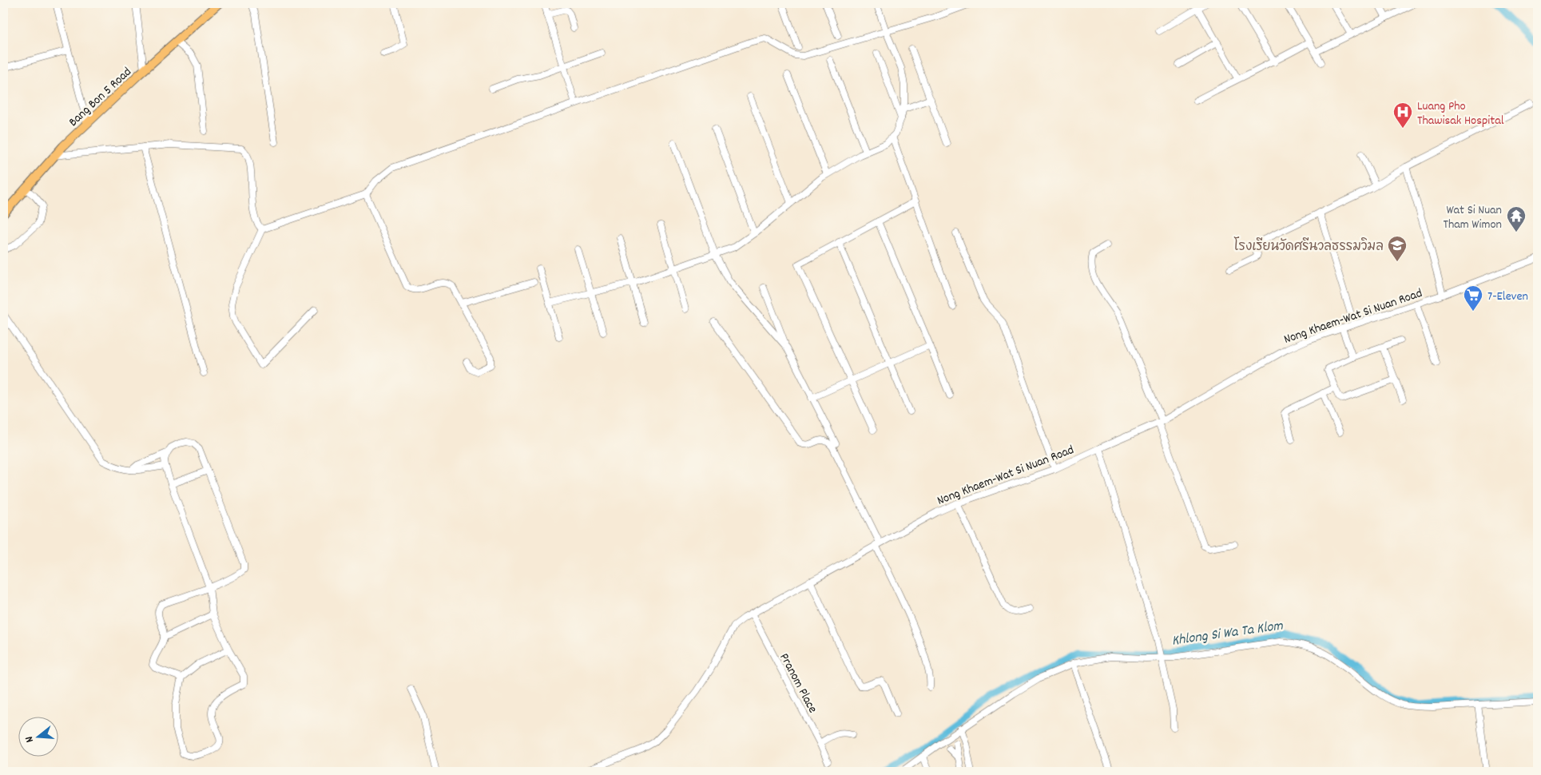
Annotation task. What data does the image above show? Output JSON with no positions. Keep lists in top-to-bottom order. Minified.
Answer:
{"streets":{"main road":["Bang Bon 5 Road"],"street":["Nong Khaem-Wat Si Nuan Road","Pranom Place"]},"crossings":[["Nong Khaem-Wat Si Nuan Road","Pranom Place"]],"water":["Khlong Si Wa Ta Klom"],"places":{"hospital":["Luang Pho Thawisak Hospital"],"temple":["Wat Si Nuan Tham Wimon"],"school or university":["โรงเรียนวัดศรีนวลธรรมวิมล"],"supermarket":["7-Eleven"]},"north":"left"}
